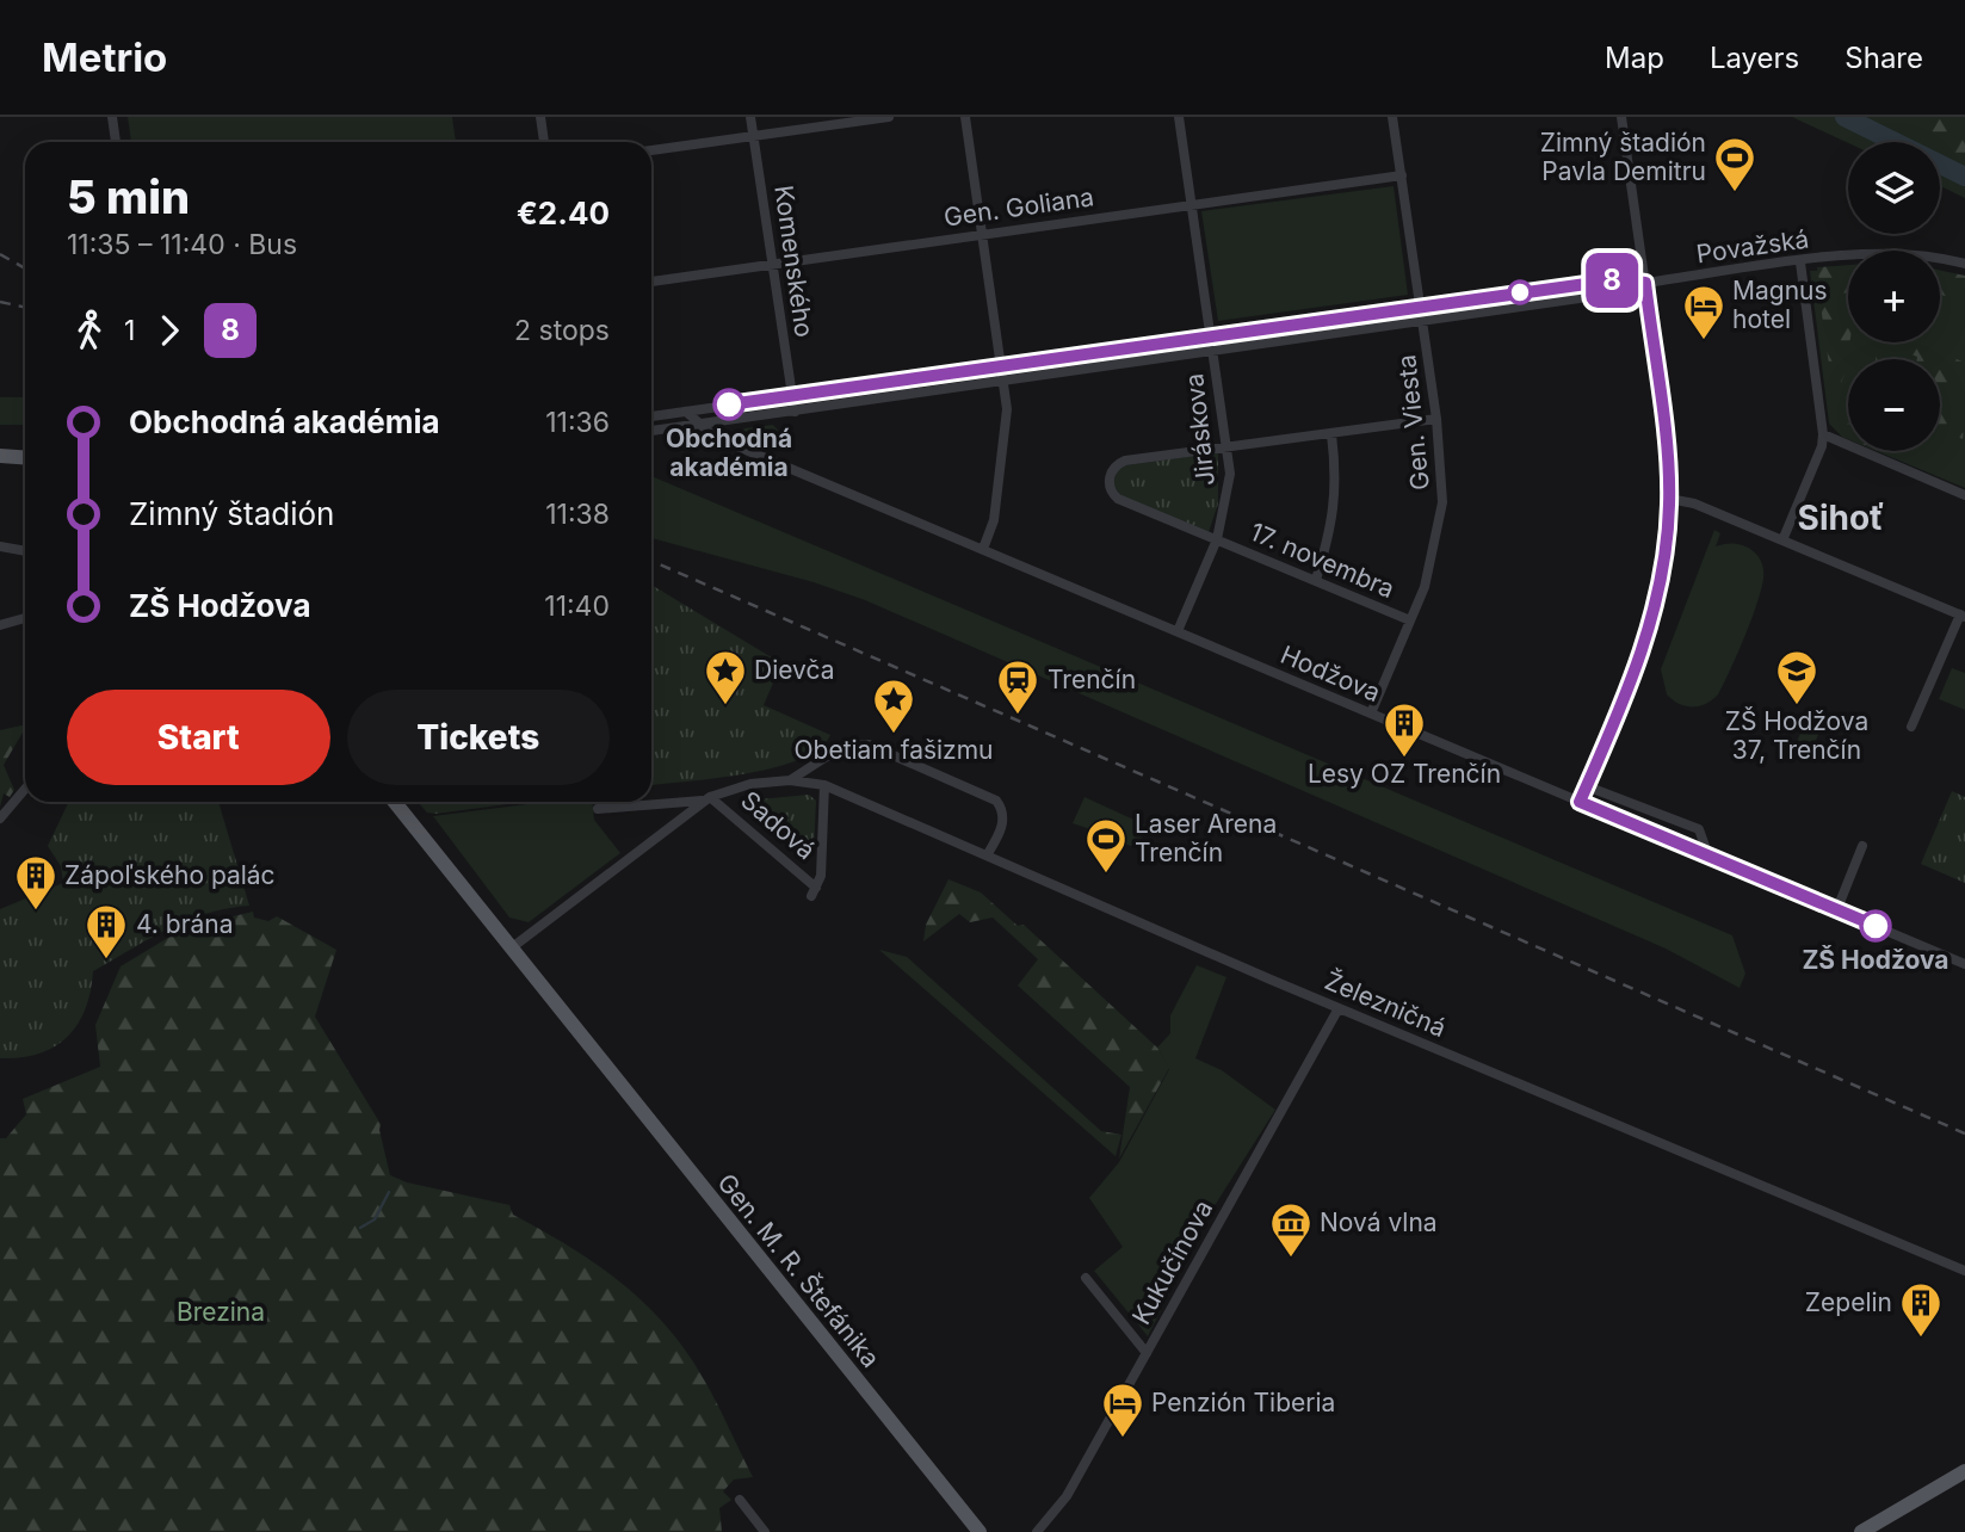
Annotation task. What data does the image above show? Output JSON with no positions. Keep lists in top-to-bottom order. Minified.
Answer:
{"streets":{"main road":["Gen. M. R. Štefánika"],"street":["Gen. Goliana","Považská","Komenského","Gen. Viesta","Jiráskova","17. novembra","Hodžova","Sadová","Železničná","Kukučínova"]},"crossings":[["Gen. Goliana","Komenského"],["Gen. Goliana","Gen. Viesta"],["Gen. Goliana","Jiráskova"],["Gen. Viesta","17. novembra"],["Gen. Viesta","Hodžova"],["Jiráskova","17. novembra"],["Jiráskova","Hodžova"],["Sadová","Železničná"],["Železničná","Kukučínova"]],"districts":["Sihoť"],"parks":["Brezina"],"places":{"sports":["Zimný štadión Pavla Demitru","Laser Arena Trenčín"],"hotel":["Magnus hotel","Penzión Tiberia"],"other":["Obchodná akadémia","ZŠ Hodžova"],"place":["Dievča","Obetiam fašizmu"],"school or university":["ZŠ Hodžova 37, Trenčín"],"station":["Trenčín"],"building":["Lesy OZ Trenčín","Zápoľského palác","4. brána","Zepelin"],"museum":["Nová vlna"]},"lines":["bus line 8"],"page":{"header":"Metrio","nav":["Map","Layers","Share"],"on_map":"8","map_buttons":["+","−"],"heading":["5 min","11:35 – 11:40 · Bus","€2.40"],"legs":["1","8","2 stops"],"list":[{"name":"Obchodná akadémia","value":"11:36"},{"name":"Zimný štadión","value":"11:38"},{"name":"ZŠ Hodžova","value":"11:40"}],"buttons":["Start","Tickets"]}}
